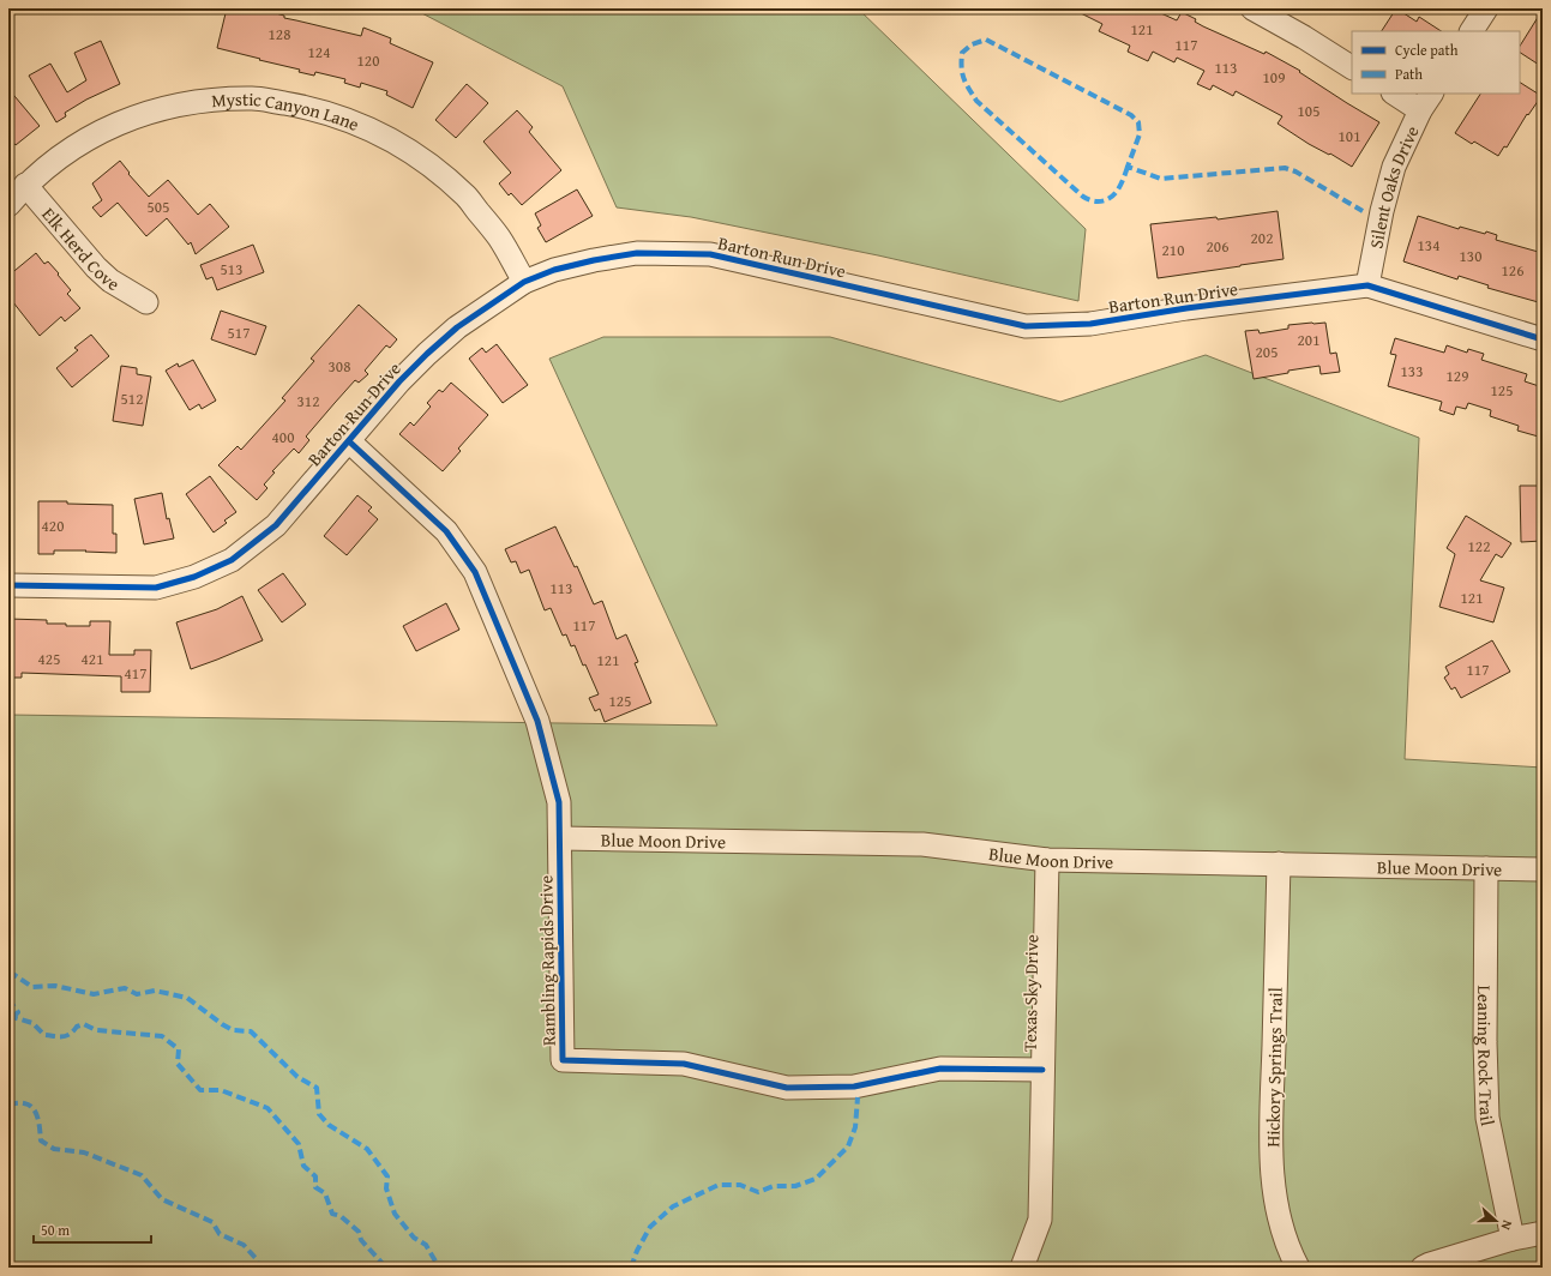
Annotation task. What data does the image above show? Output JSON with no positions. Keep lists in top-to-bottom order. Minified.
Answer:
{"streets":{"street":["Mystic Canyon Lane","Silent Oaks Drive","Elk Herd Cove","Barton Run Drive","Blue Moon Drive","Rambling Rapids Drive","Texas Sky Drive","Leaning Rock Trail","Hickory Springs Trail"]},"crossings":[["Mystic Canyon Lane","Elk Herd Cove"],["Mystic Canyon Lane","Barton Run Drive"],["Silent Oaks Drive","Barton Run Drive"],["Barton Run Drive","Rambling Rapids Drive"],["Blue Moon Drive","Rambling Rapids Drive"],["Blue Moon Drive","Texas Sky Drive"],["Blue Moon Drive","Leaning Rock Trail"],["Blue Moon Drive","Hickory Springs Trail"],["Rambling Rapids Drive","Texas Sky Drive"]],"house_numbers":["121","128","117","124","120","113","109","105","101","505","202","134","206","210","130","513","126","517","201","205","308","133","129","125","512","312","400","420","122","113","121","117","425","421","121","117","417","125"],"legend":["Cycle path","Path"],"scale_bar":"50 m","north":"right"}
